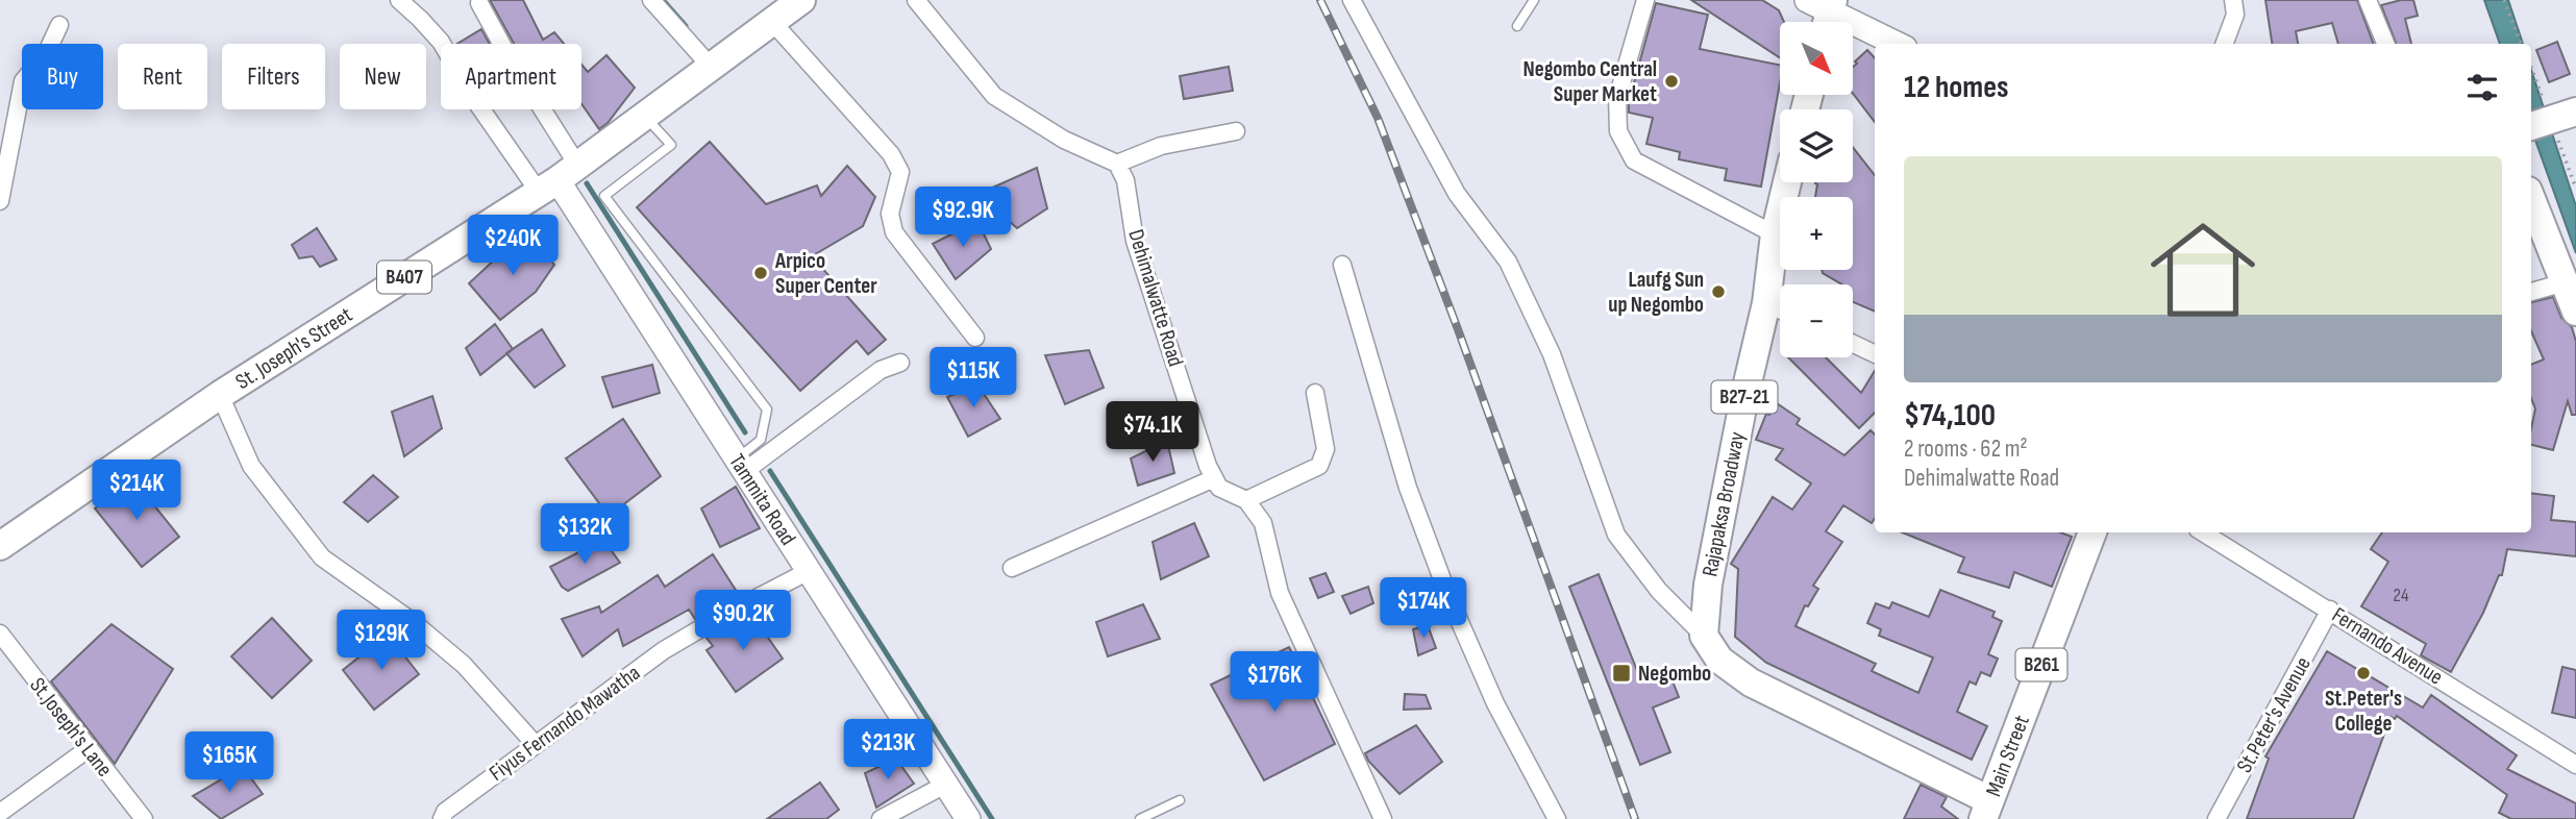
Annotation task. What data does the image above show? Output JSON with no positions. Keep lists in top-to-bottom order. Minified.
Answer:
{"streets":{"main road":["B407","St. Joseph's Street","B27-21","Rajapaksa Broadway","B261","Main Street"],"street":["Dehimalwatte Road","Tammita Road","Fernando Avenue","St.Peter's Avenue","Fiyus Fernando Mawatha","St.Joseph's Lane"]},"crossings":[["St. Joseph's Street","Tammita Road"],["Tammita Road","Fiyus Fernando Mawatha"],["Fernando Avenue","St.Peter's Avenue"]],"places":{"other":["Negombo Central Super Market","Arpico Super Center","Laufg Sun up Negombo","St.Peter's College"],"transit":["Negombo"]},"house_numbers":["24"],"north":"bottom right","page":{"map_buttons":["+","−"],"chip":["Buy","Rent","Filters","New","Apartment"],"heading":"12 homes","list":[{"name":"$74,100","note":"2 rooms · 62 m² · Dehimalwatte Road"}],"price":["$92.9K","$240K","$115K","$74.1K","$214K","$132K","$174K","$90.2K","$129K","$176K","$213K","$165K"]}}
